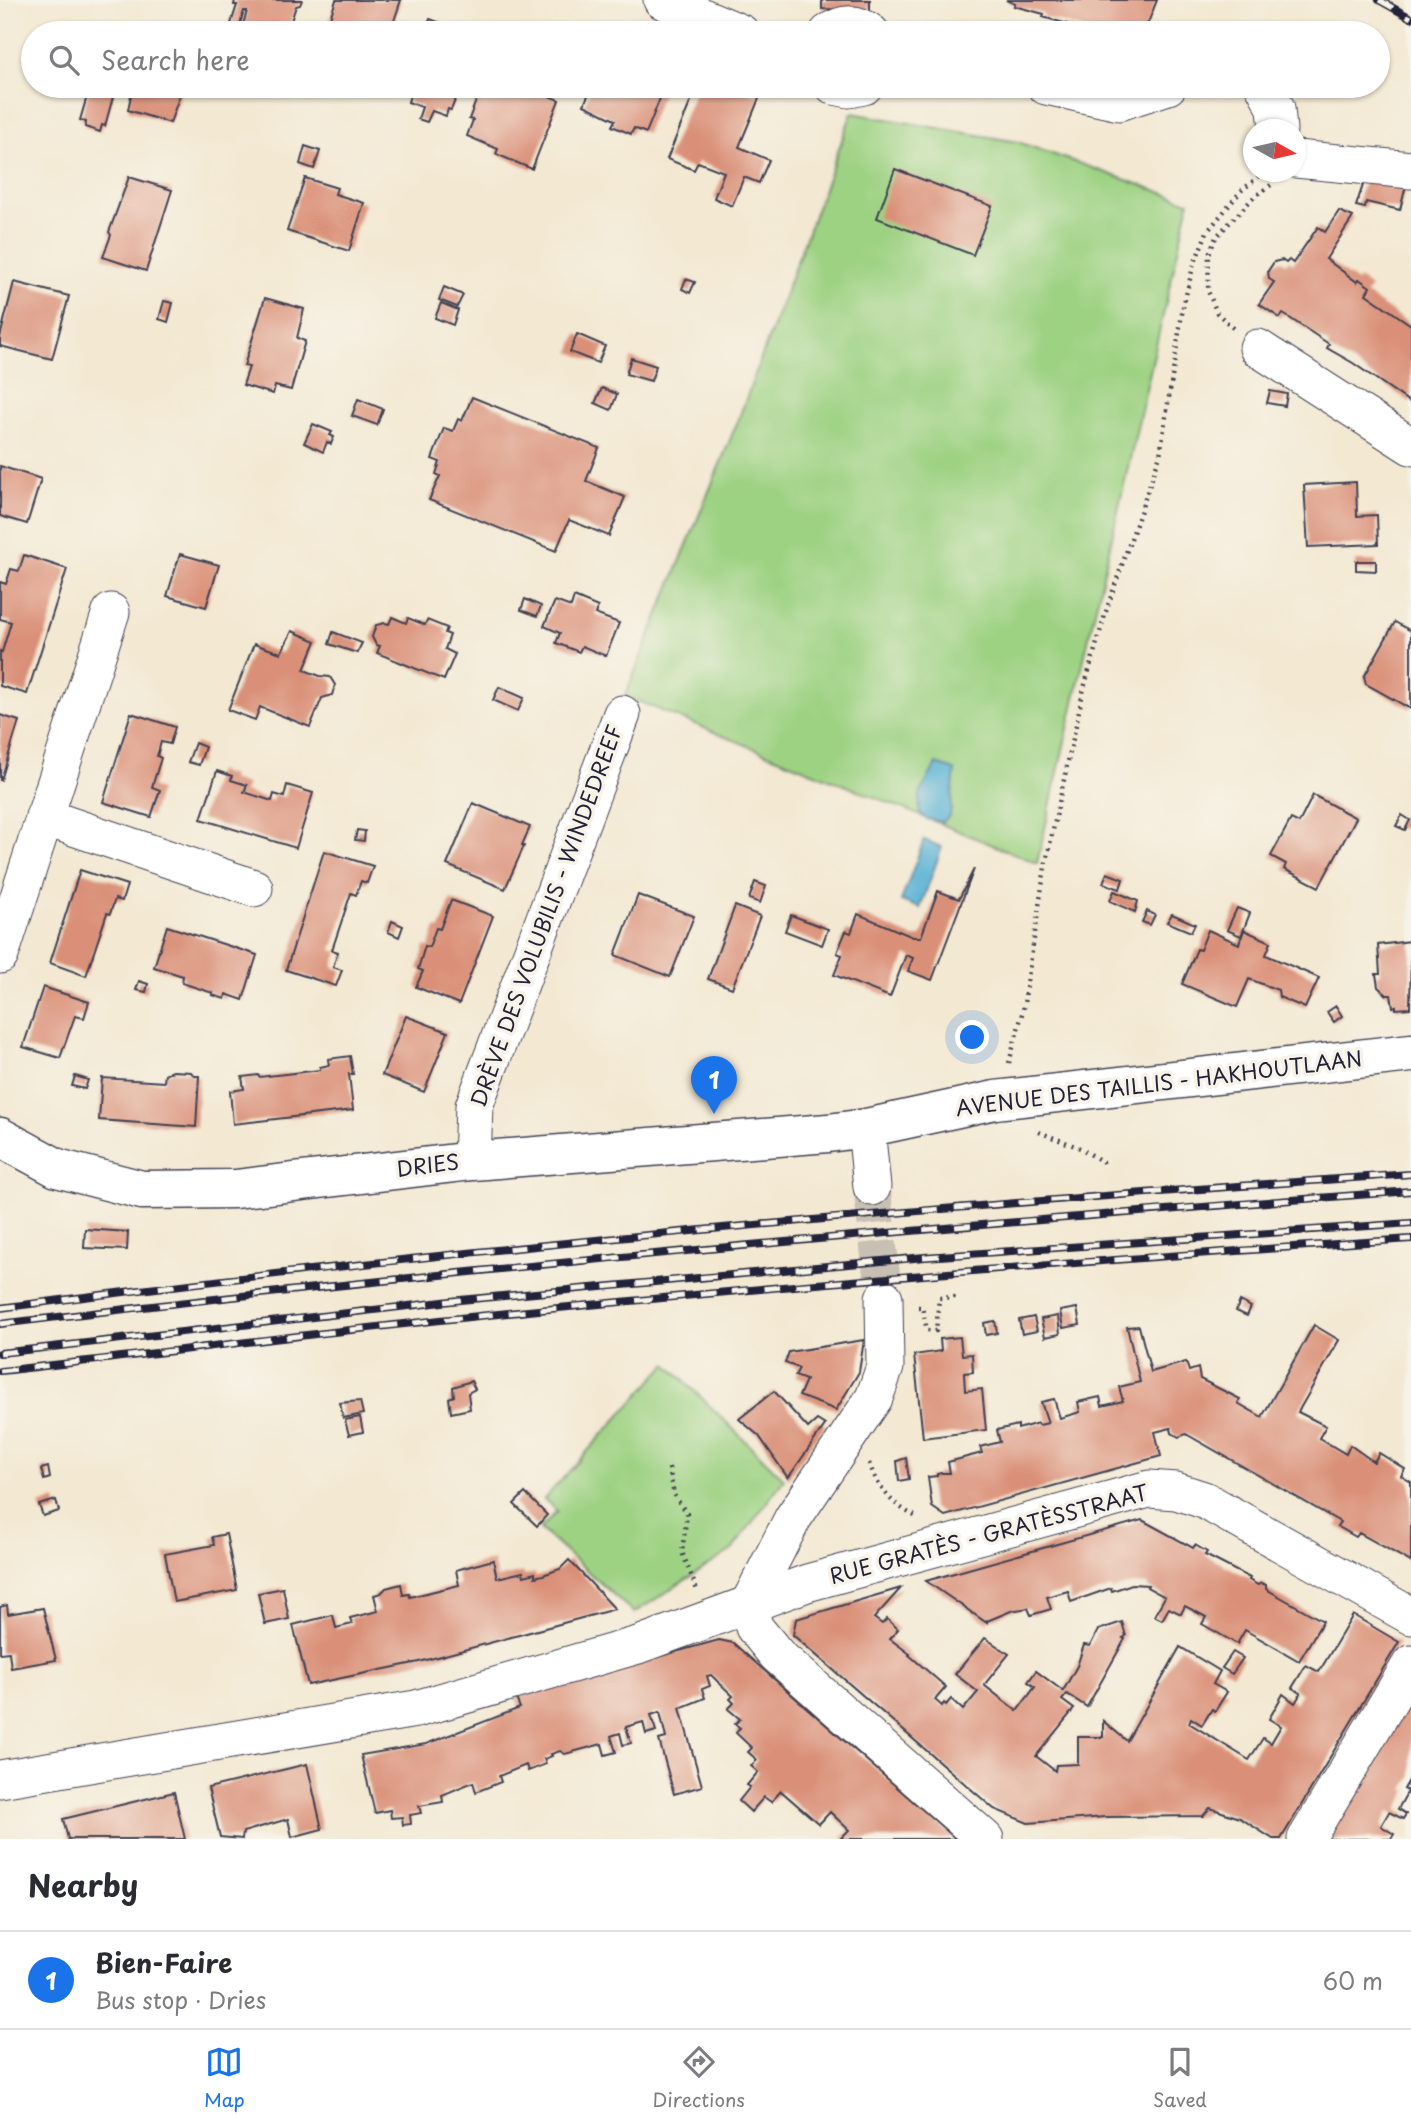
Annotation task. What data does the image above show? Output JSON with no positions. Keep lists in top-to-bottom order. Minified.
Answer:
{"streets":{"street":["DRÈVE DES VOLUBILIS - WINDEDREEF","AVENUE DES TAILLIS - HAKHOUTLAAN","DRIES","RUE GRATÈS - GRATÈSSTRAAT"]},"crossings":[["DRÈVE DES VOLUBILIS - WINDEDREEF","DRIES"],["AVENUE DES TAILLIS - HAKHOUTLAAN","DRIES"]],"north":"right","page":{"search":"Search here","pins":"1","heading":"Nearby","list":[{"mark":"1","name":"Bien-Faire","note":"Bus stop · Dries","value":"60 m"}],"nav":["Map","Directions","Saved"]}}
